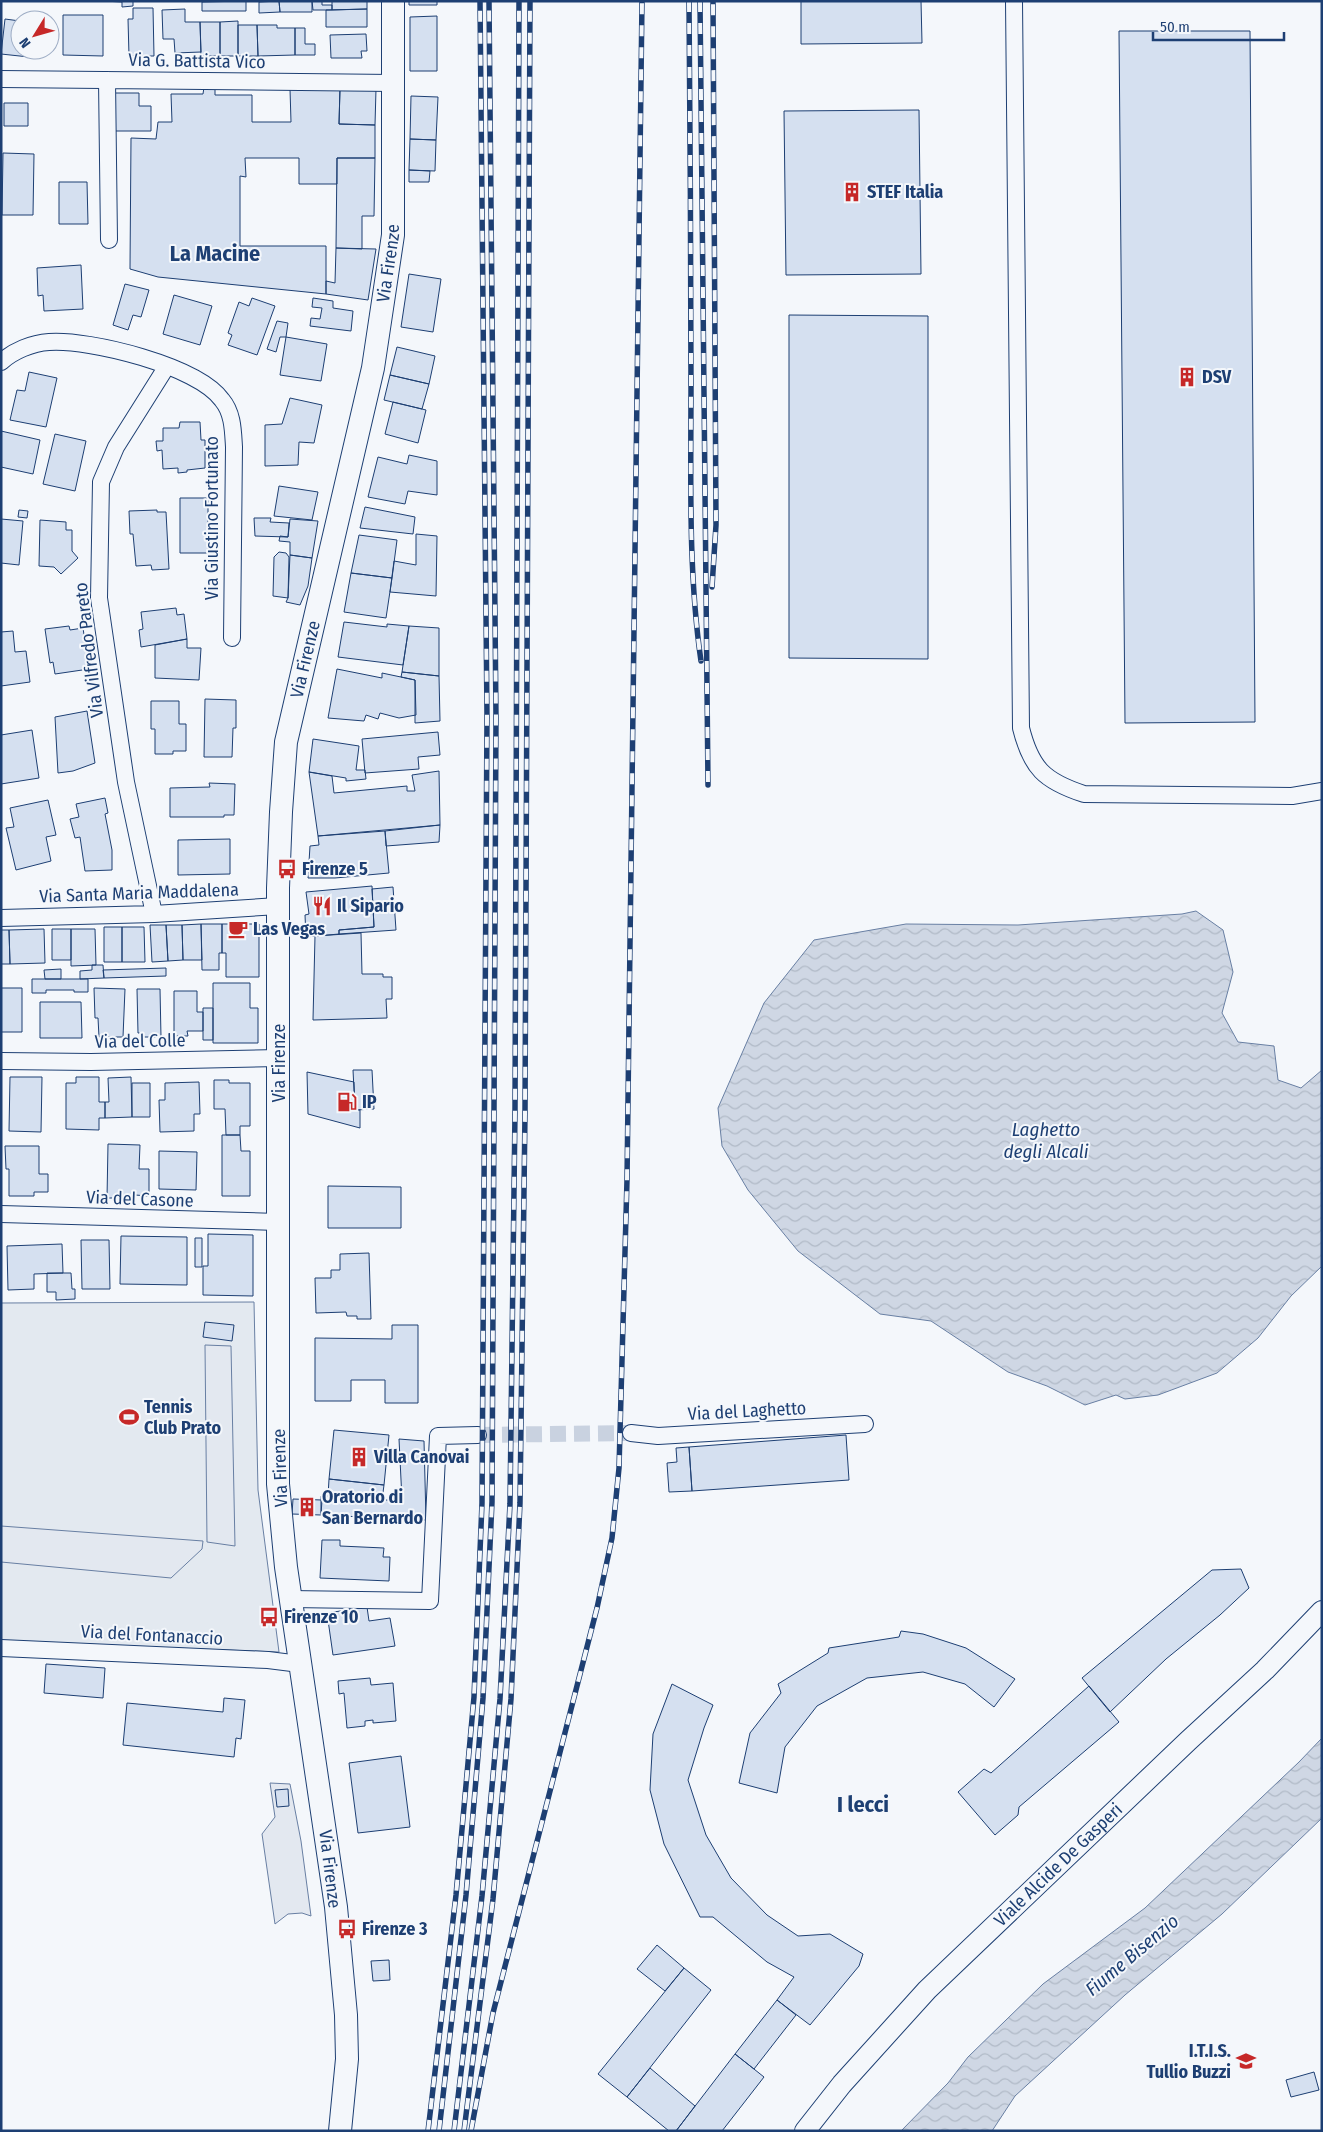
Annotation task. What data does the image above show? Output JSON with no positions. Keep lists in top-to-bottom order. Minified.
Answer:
{"streets":{"main road":["Via Firenze"],"street":["Via G. Battista Vico","Via Giustino Fortunato","Via Vilfredo Pareto","Via Santa Maria Maddalena","Via del Colle","Via del Casone","Via del Laghetto","Via del Fontanaccio","Viale Alcide De Gasperi"]},"crossings":[["Via G. Battista Vico","Via Firenze"],["Via Firenze","Via Santa Maria Maddalena"],["Via Firenze","Via del Colle"],["Via Firenze","Via del Casone"],["Via Firenze","Via del Fontanaccio"],["Via Giustino Fortunato","Via Vilfredo Pareto"],["Via Vilfredo Pareto","Via Santa Maria Maddalena"]],"districts":["La Macine","I lecci"],"water":["Laghetto degli Alcali","Fiume Bisenzio"],"places":{"building":["STEF Italia","DSV","Villa Canovai","Oratorio di San Bernardo"],"bus stop":["Firenze 5","Firenze 10","Firenze 3"],"restaurant":["Il Sipario"],"cafe":["Las Vegas"],"fuel station":["IP"],"sports":["Tennis Club Prato"],"school or university":["I.T.I.S. Tullio Buzzi"]},"scale_bar":"50 m","north":"bottom left"}
